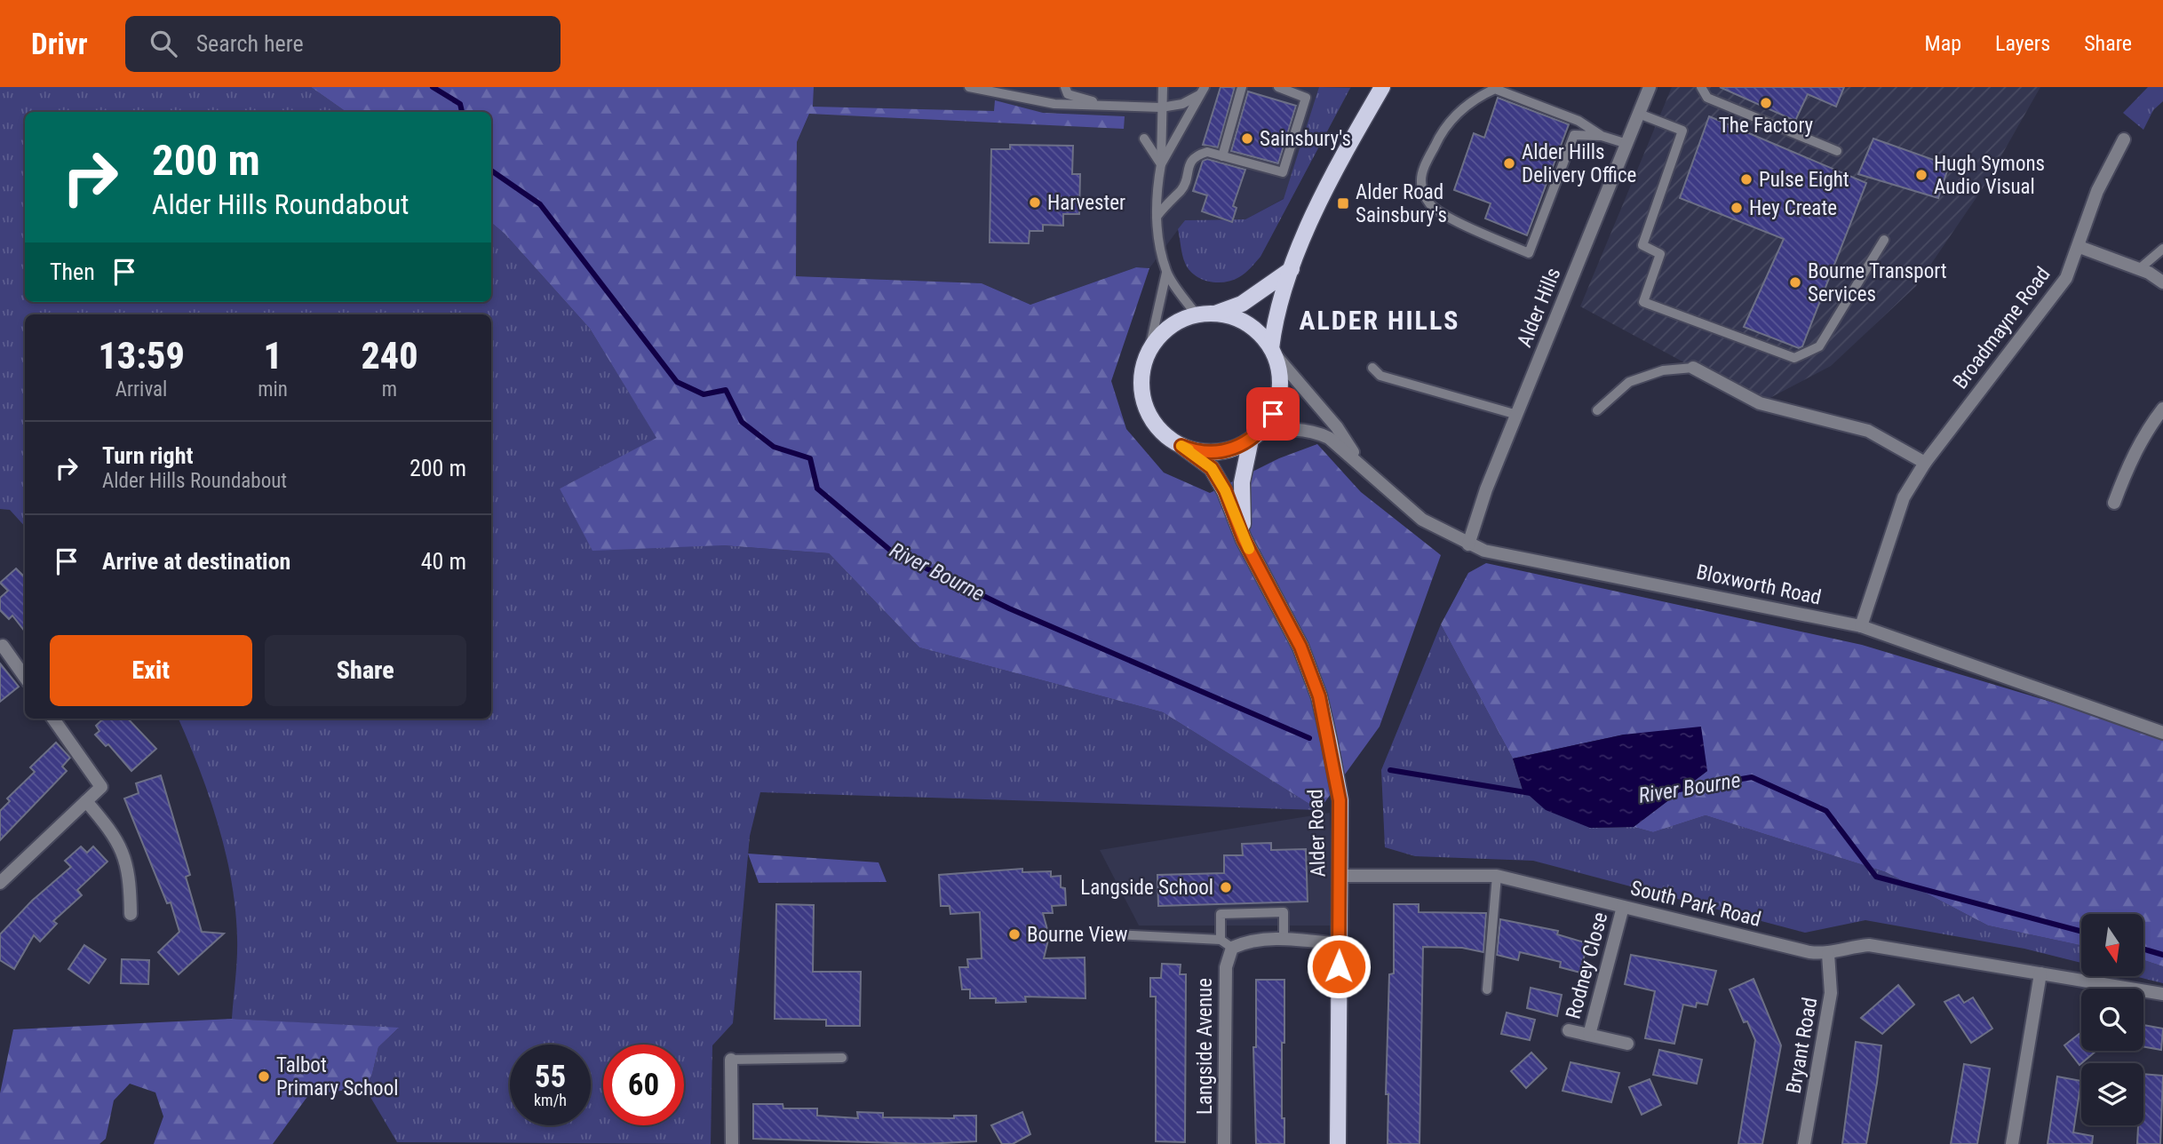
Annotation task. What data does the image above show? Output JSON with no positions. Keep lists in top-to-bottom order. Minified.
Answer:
{"streets":{"main road":["Alder Road"],"street":["Alder Hills","Broadmayne Road","Bloxworth Road","South Park Road","Rodney Close","Bryant Road","Langside Avenue"]},"crossings":[["Alder Hills","Bloxworth Road"],["Broadmayne Road","Bloxworth Road"],["Bloxworth Road","Alder Road"],["Alder Road","South Park Road"],["South Park Road","Rodney Close"],["South Park Road","Bryant Road"]],"districts":["ALDER HILLS"],"water":["River Bourne"],"places":{"other":["The Factory","Sainsbury's","Alder Hills Delivery Office","Hugh Symons Audio Visual","Pulse Eight","Harvester","Hey Create","Bourne Transport Services","Langside School","Bourne View","Talbot Primary School"],"transit":["Alder Road Sainsbury's"]},"north":"bottom","page":{"header":"Drivr","search":"Search here","nav":["Map","Layers","Share"],"turn":["200 m","Alder Hills Roundabout"],"then":"Then","eta":["13:59","Arrival","1","min","240","m"],"list":[{"name":"Turn right","note":"Alder Hills Roundabout","value":"200 m"},{"name":"Arrive at destination","value":"40 m"}],"buttons":["Exit","Share"],"speed":"55 km/h","limit":"60"}}
